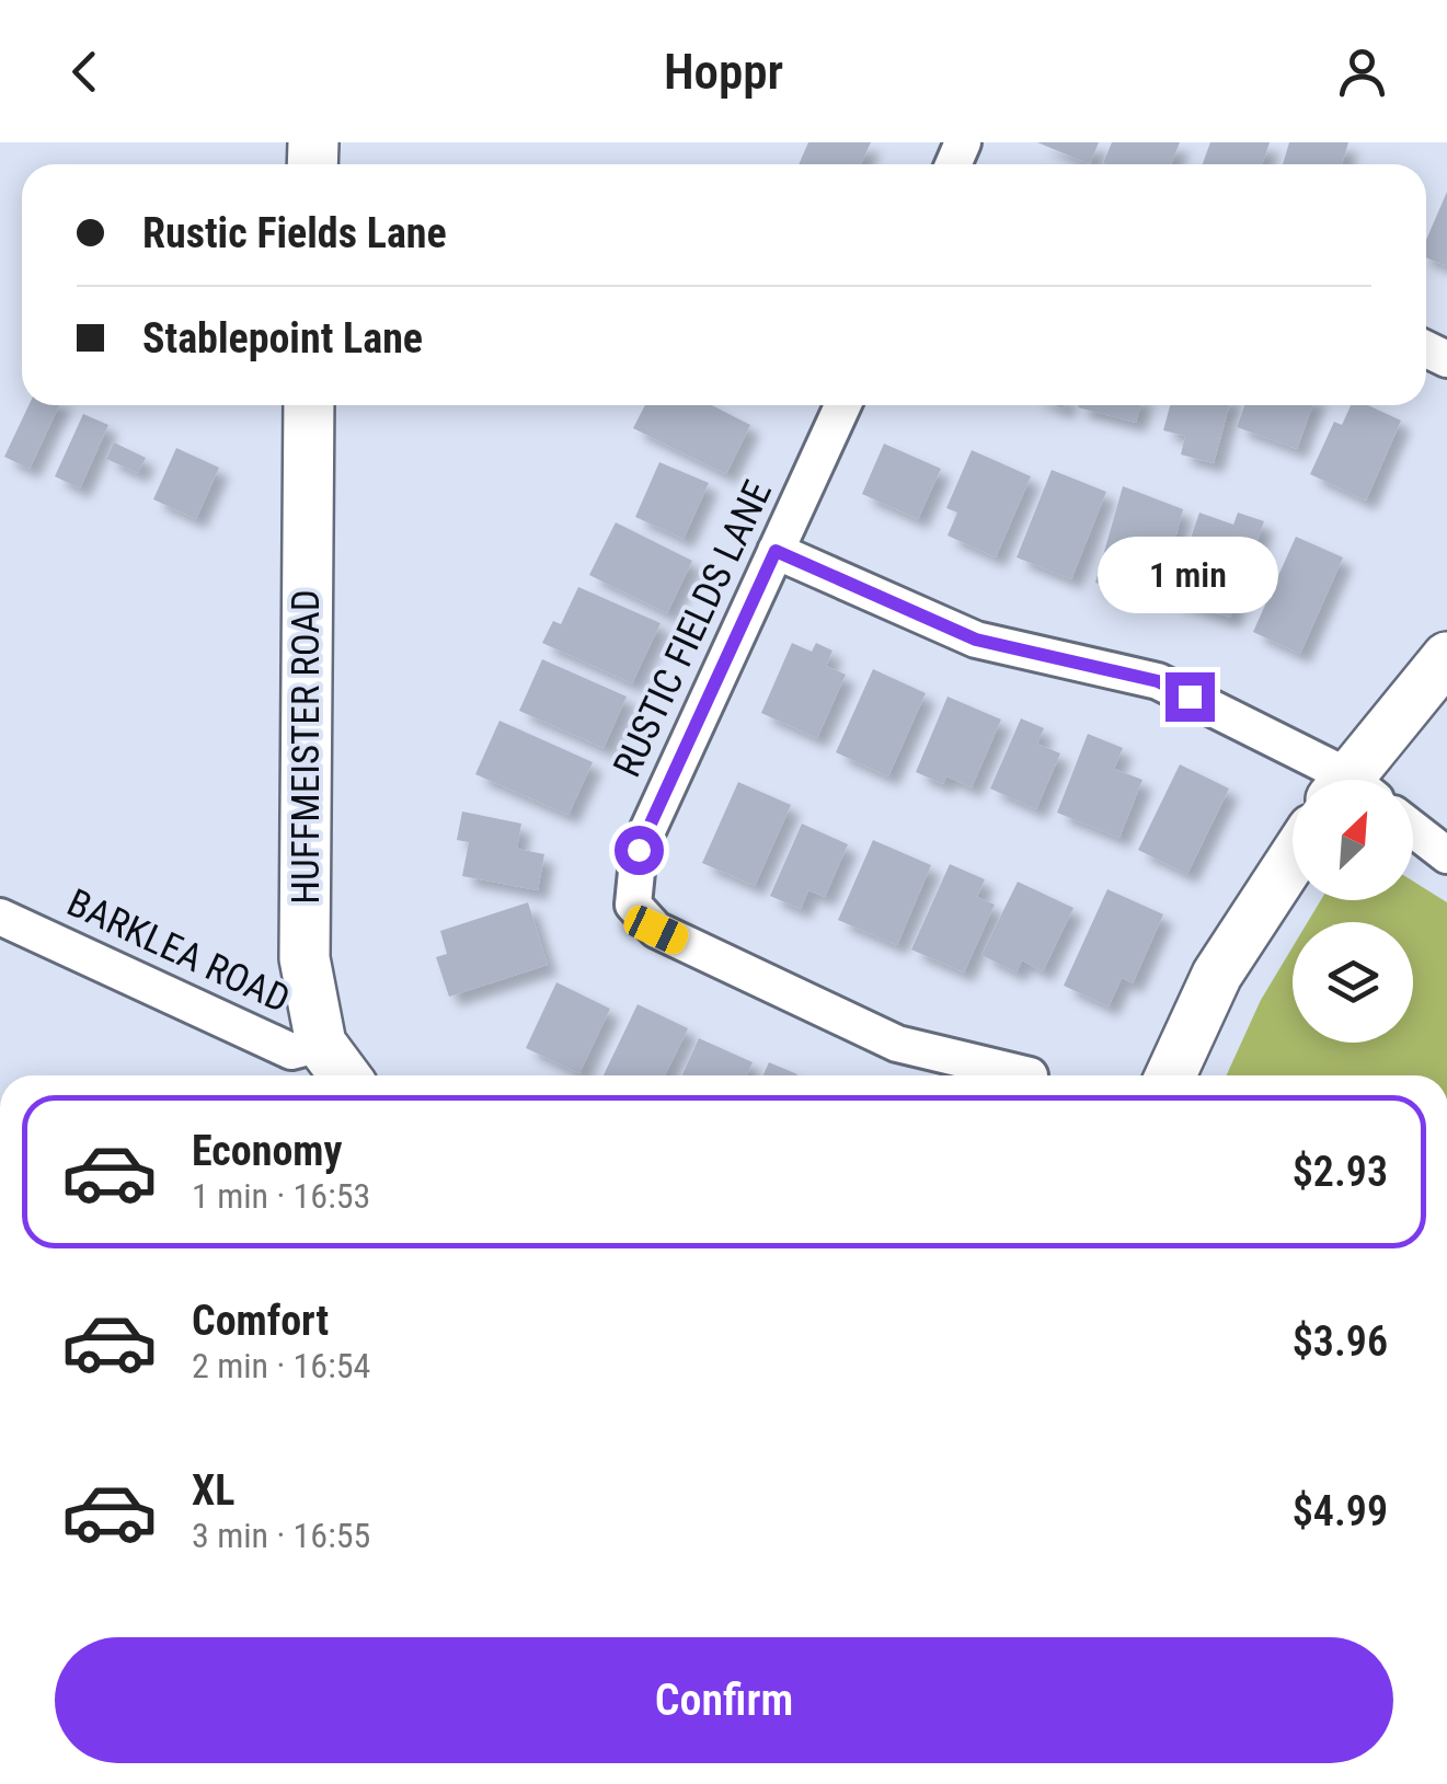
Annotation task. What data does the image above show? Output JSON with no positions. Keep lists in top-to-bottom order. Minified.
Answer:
{"streets":{"street":["RUSTIC FIELDS LANE","HUFFMEISTER ROAD","BARKLEA ROAD"]},"crossings":[["HUFFMEISTER ROAD","BARKLEA ROAD"]],"north":"top right","page":{"header":"Hoppr","banner":["Rustic Fields Lane","Stablepoint Lane"],"bubble":"1 min","list":[{"name":"Economy","note":"1 min · 16:53","value":"$2.93"},{"name":"Comfort","note":"2 min · 16:54","value":"$3.96"},{"name":"XL","note":"3 min · 16:55","value":"$4.99"}],"buttons":"Confirm"}}
